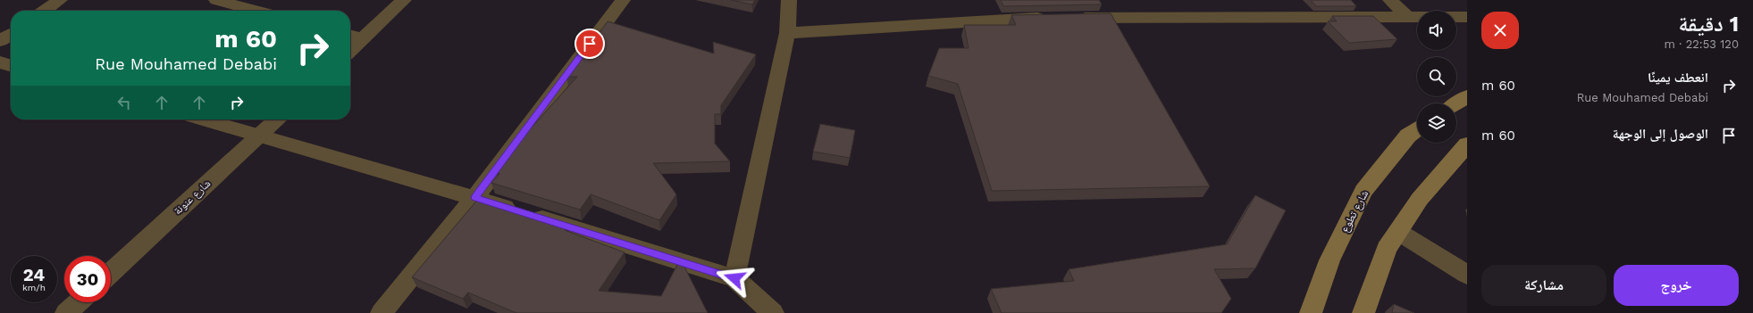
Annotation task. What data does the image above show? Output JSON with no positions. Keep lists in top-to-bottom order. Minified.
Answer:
{"streets":{"main road":["شارع تطوع"],"street":["شارع عنونة"]},"page":{"heading":["1 دقيقة","120 m · 22:53"],"turn":["60 m","Rue Mouhamed Debabi"],"list":[{"name":"انعطف يمينًا","note":"Rue Mouhamed Debabi","value":"60 m"},{"name":"الوصول إلى الوجهة","value":"60 m"}],"speed":"24 km/h","limit":"30","buttons":["خروج","مشاركة"]}}
